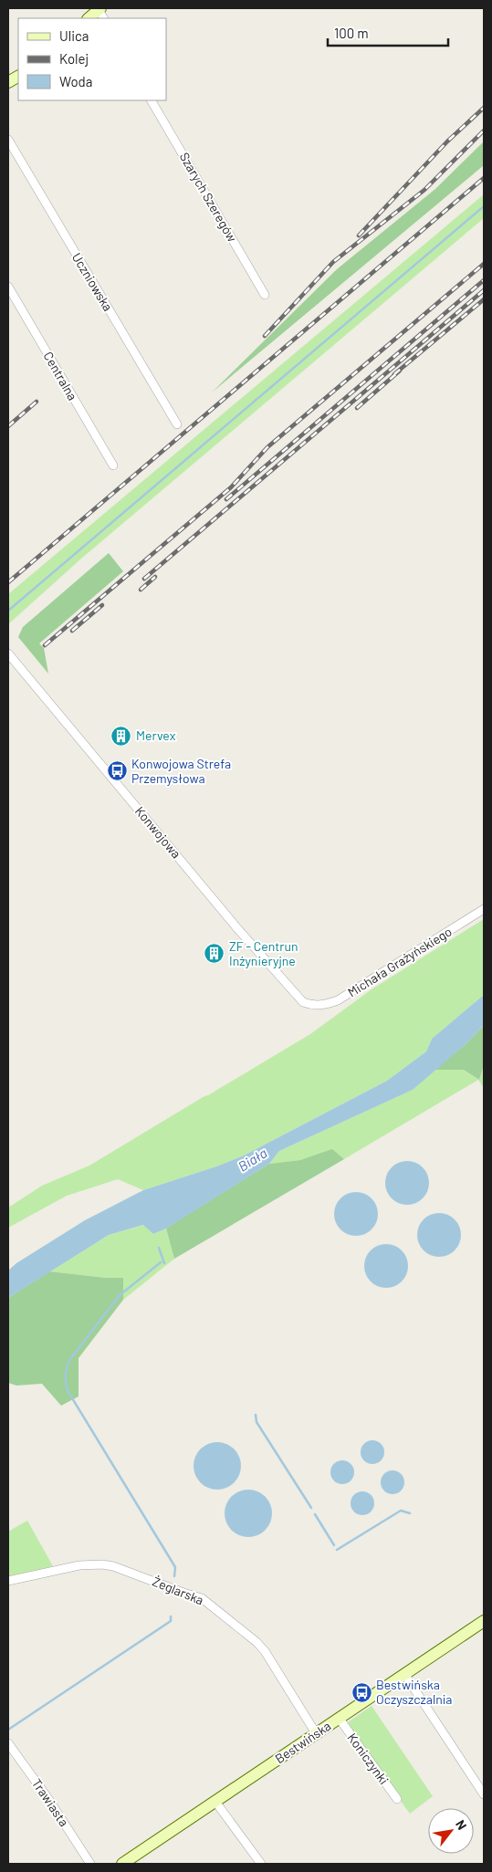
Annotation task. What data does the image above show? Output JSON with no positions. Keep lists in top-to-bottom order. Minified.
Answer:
{"streets":{"street":["Szarych Szeregów","Uczniowska","Centralna","Konwojowa","Michała Grażyńskiego","Żeglarska","Bestwińska","Koniczynki","Trawiasta"]},"crossings":[["Konwojowa","Michała Grażyńskiego"],["Żeglarska","Bestwińska"],["Bestwińska","Koniczynki"]],"water":["Biała"],"places":{"building":["Mervex","ZF - Centrun Inżynieryjne"],"bus stop":["Konwojowa Strefa Przemysłowa","Bestwińska Oczyszczalnia"]},"legend":["Ulica","Kolej","Woda"],"scale_bar":"100 m","north":"top right"}
